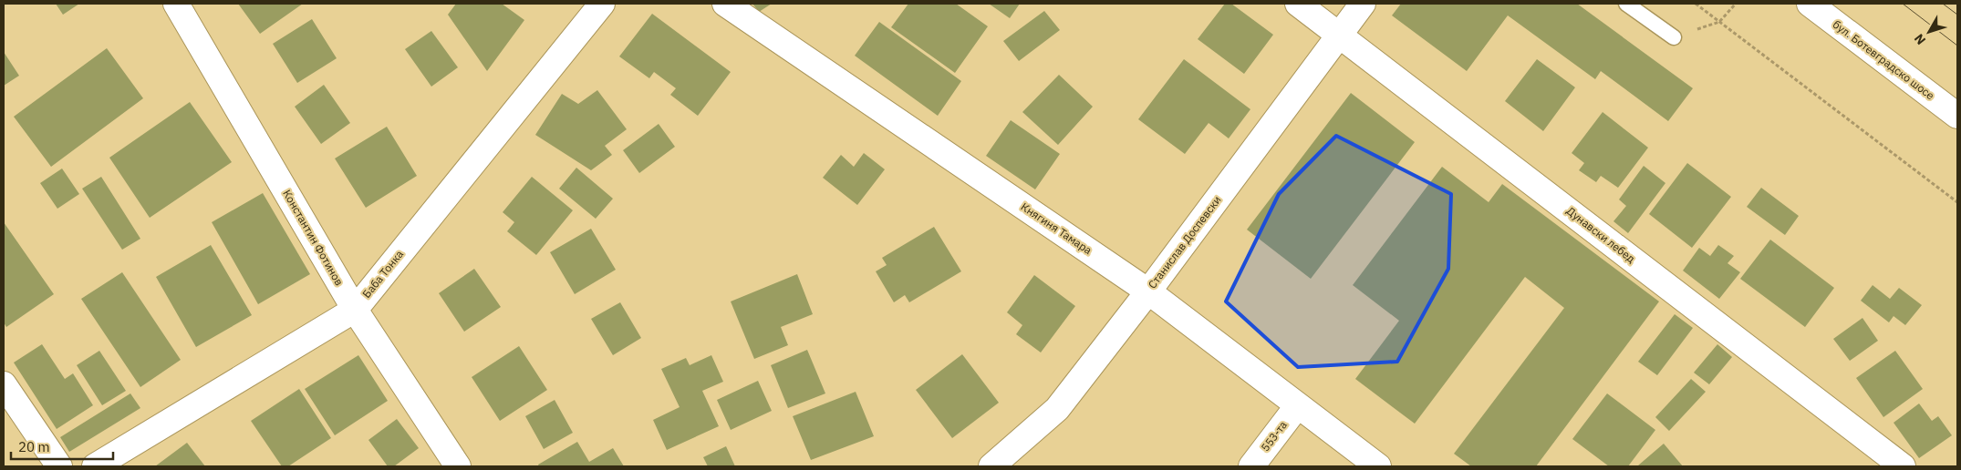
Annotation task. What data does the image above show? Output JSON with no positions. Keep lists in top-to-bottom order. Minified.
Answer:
{"streets":{"street":["бул. Ботевградско шосе","Княгиня Тамара","Дунавски лебед","Константин Фотинов","Станислав Доспевски","Баба Тонка","553-та"]},"crossings":[["Княгиня Тамара","Станислав Доспевски"],["Княгиня Тамара","553-та"],["Дунавски лебед","Станислав Доспевски"],["Константин Фотинов","Баба Тонка"]],"scale_bar":"20 m","north":"bottom left"}
